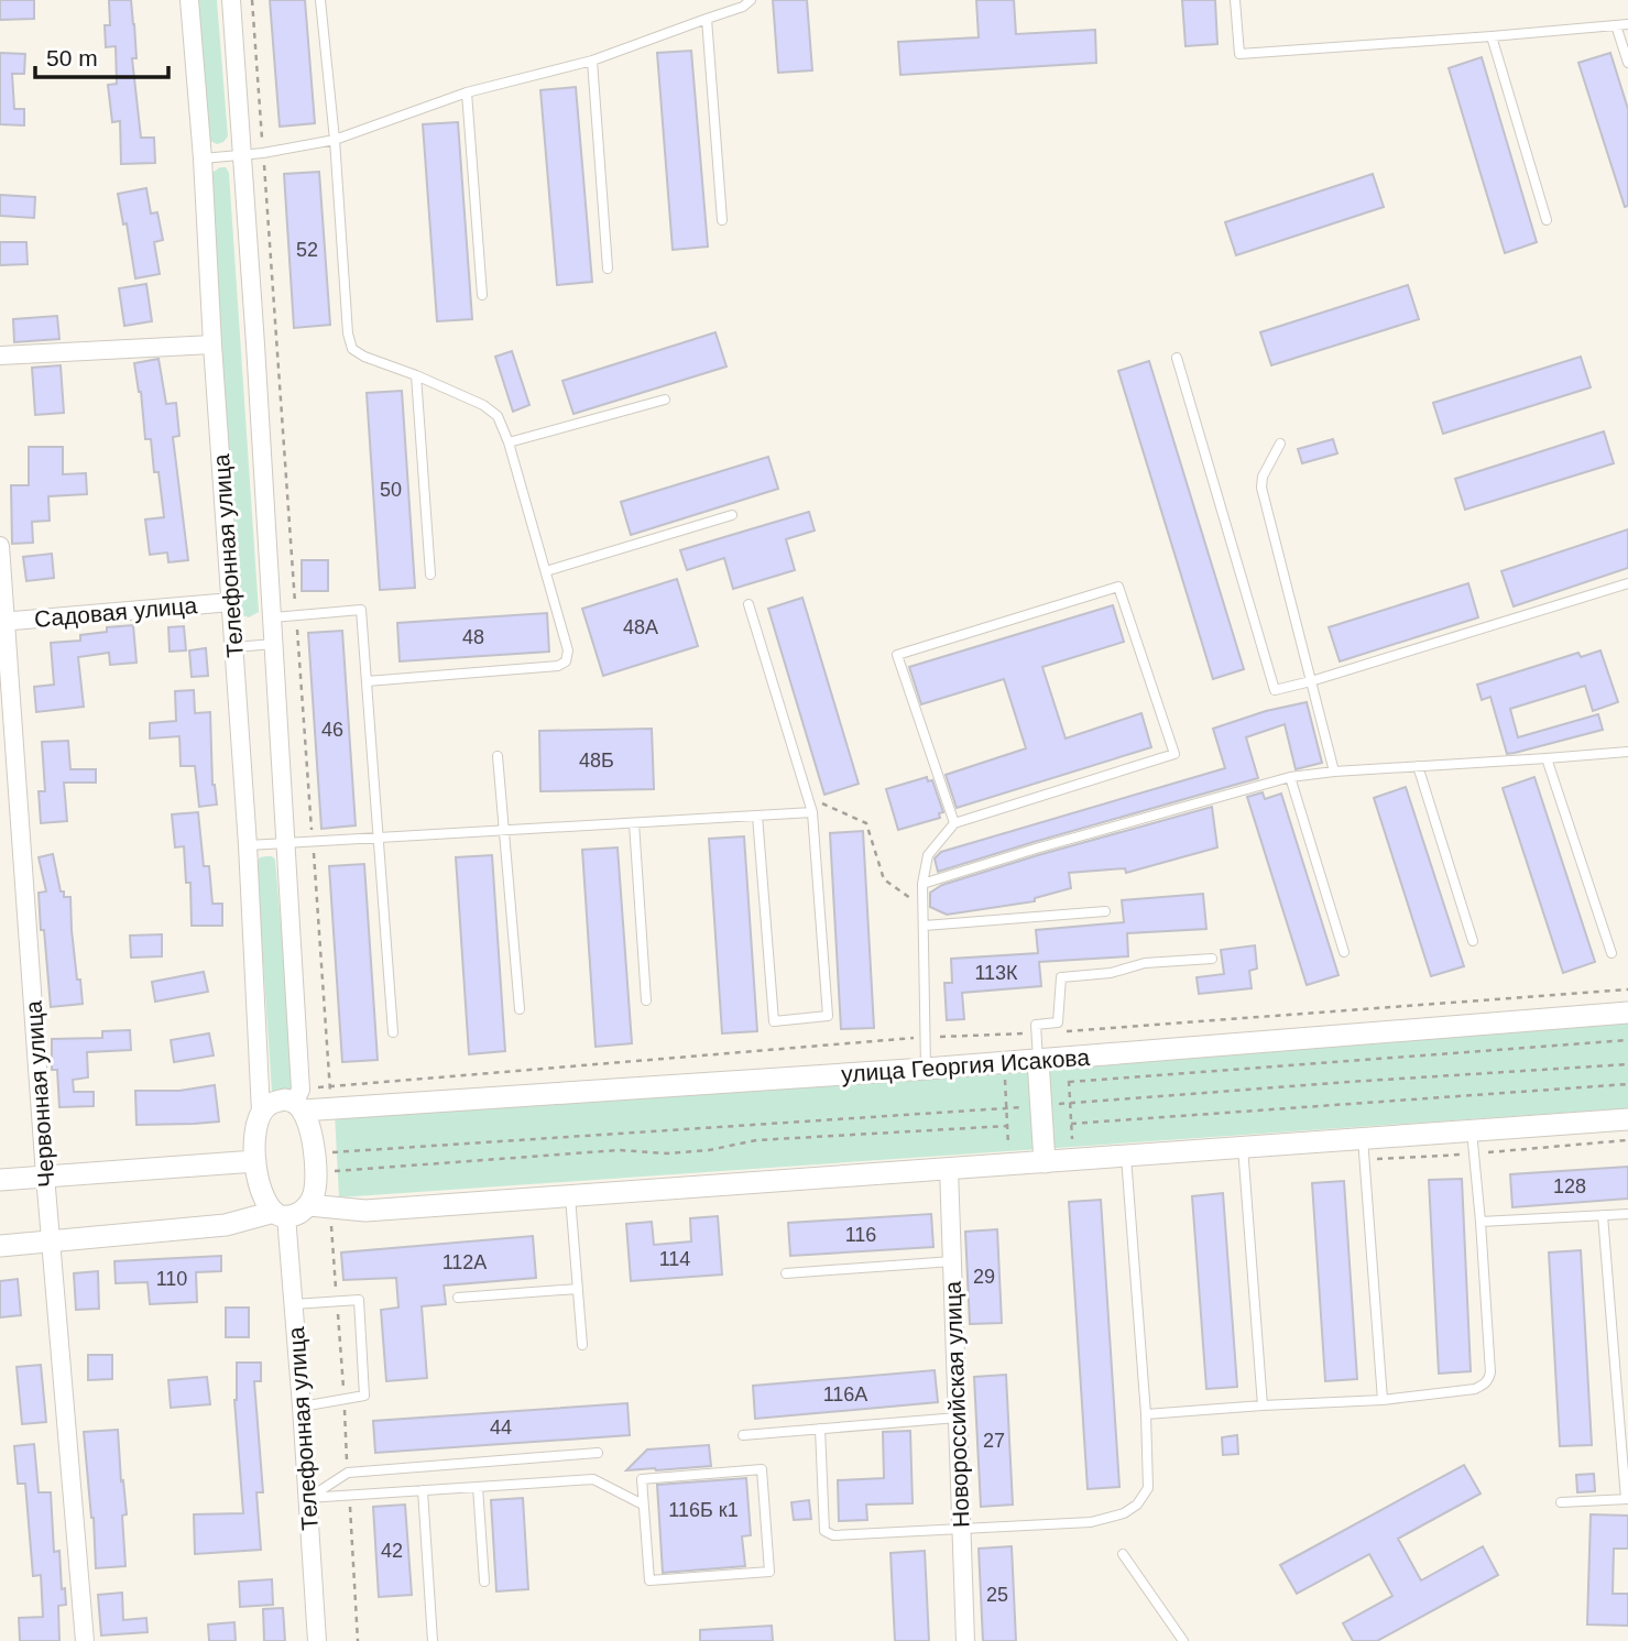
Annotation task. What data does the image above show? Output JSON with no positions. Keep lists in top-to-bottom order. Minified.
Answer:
{"streets":{"street":["Телефонная улица","Садовая улица","улица Георгия Исакова","Червонная улица","Новороссийская улица"]},"crossings":[["Телефонная улица","Садовая улица"],["Телефонная улица","улица Георгия Исакова"],["Садовая улица","Червонная улица"]],"house_numbers":["52","50","48А","48","46","48Б","113К","128","116","114","112А","29","110","116А","44","27","116Б к1","42","25"],"scale_bar":"50 m"}
